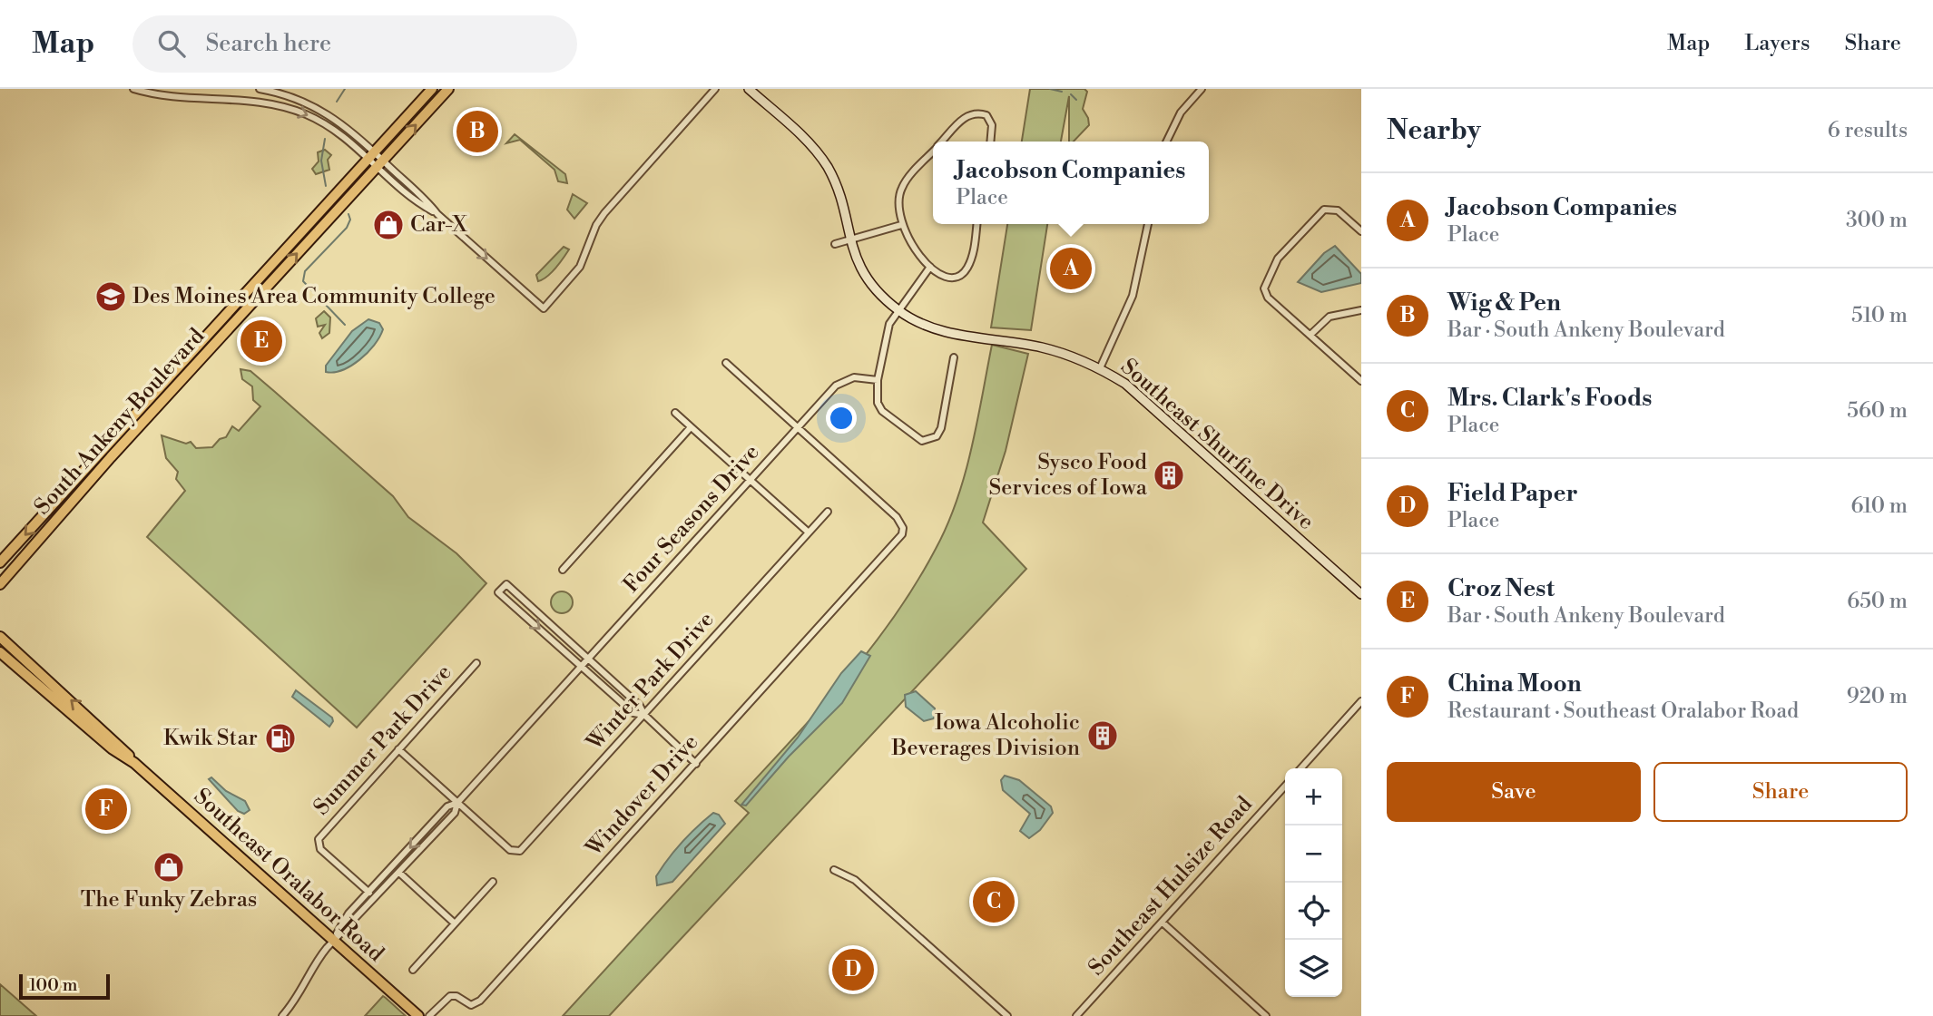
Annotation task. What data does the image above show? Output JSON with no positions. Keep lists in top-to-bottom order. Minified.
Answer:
{"streets":{"main road":["South Ankeny Boulevard","Southeast Oralabor Road"],"street":["Southeast Shurfine Drive","Four Seasons Drive","Winter Park Drive","Summer Park Drive","Windover Drive","Southeast Hulsize Road"]},"crossings":[["Four Seasons Drive","Winter Park Drive"],["Four Seasons Drive","Summer Park Drive"],["Four Seasons Drive","Windover Drive"],["Four Seasons Drive","Southeast Oralabor Road"]],"places":{"shop":["Car-X","The Funky Zebras"],"school or university":["Des Moines Area Community College"],"building":["Sysco Food Services of Iowa","Iowa Alcoholic Beverages Division"],"fuel station":["Kwik Star"]},"scale_bar":"100 m","page":{"header":"Map","search":"Search here","nav":["Map","Layers","Share"],"heading":["Nearby","6 results"],"pins":["B","A","E","F","C","D"],"popup":["Jacobson Companies","Place"],"list":[{"mark":"A","name":"Jacobson Companies","note":"Place","value":"300 m"},{"mark":"B","name":"Wig & Pen","note":"Bar · South Ankeny Boulevard","value":"510 m"},{"mark":"C","name":"Mrs. Clark's Foods","note":"Place","value":"560 m"},{"mark":"D","name":"Field Paper","note":"Place","value":"610 m"},{"mark":"E","name":"Croz Nest","note":"Bar · South Ankeny Boulevard","value":"650 m"},{"mark":"F","name":"China Moon","note":"Restaurant · Southeast Oralabor Road","value":"920 m"}],"buttons":["Save","Share"],"map_buttons":["+","−"],"scale":"100 m"}}
